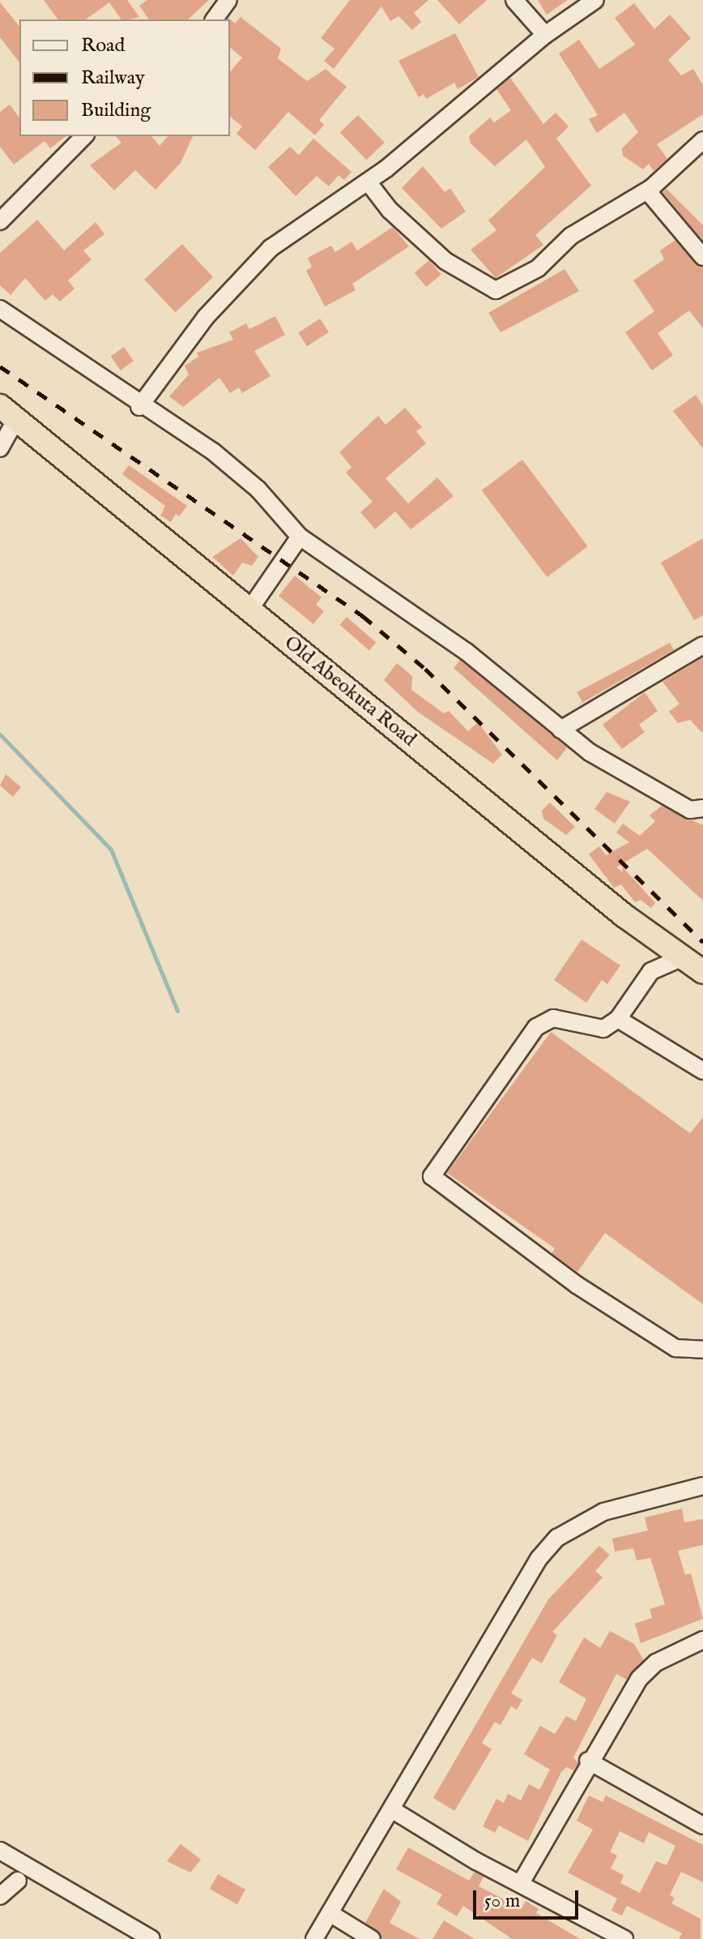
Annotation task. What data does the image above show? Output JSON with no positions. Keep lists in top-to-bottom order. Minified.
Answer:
{"streets":{"highway":["Old Abeokuta Road"]},"legend":["Road","Railway","Building"],"scale_bar":"50 m"}
